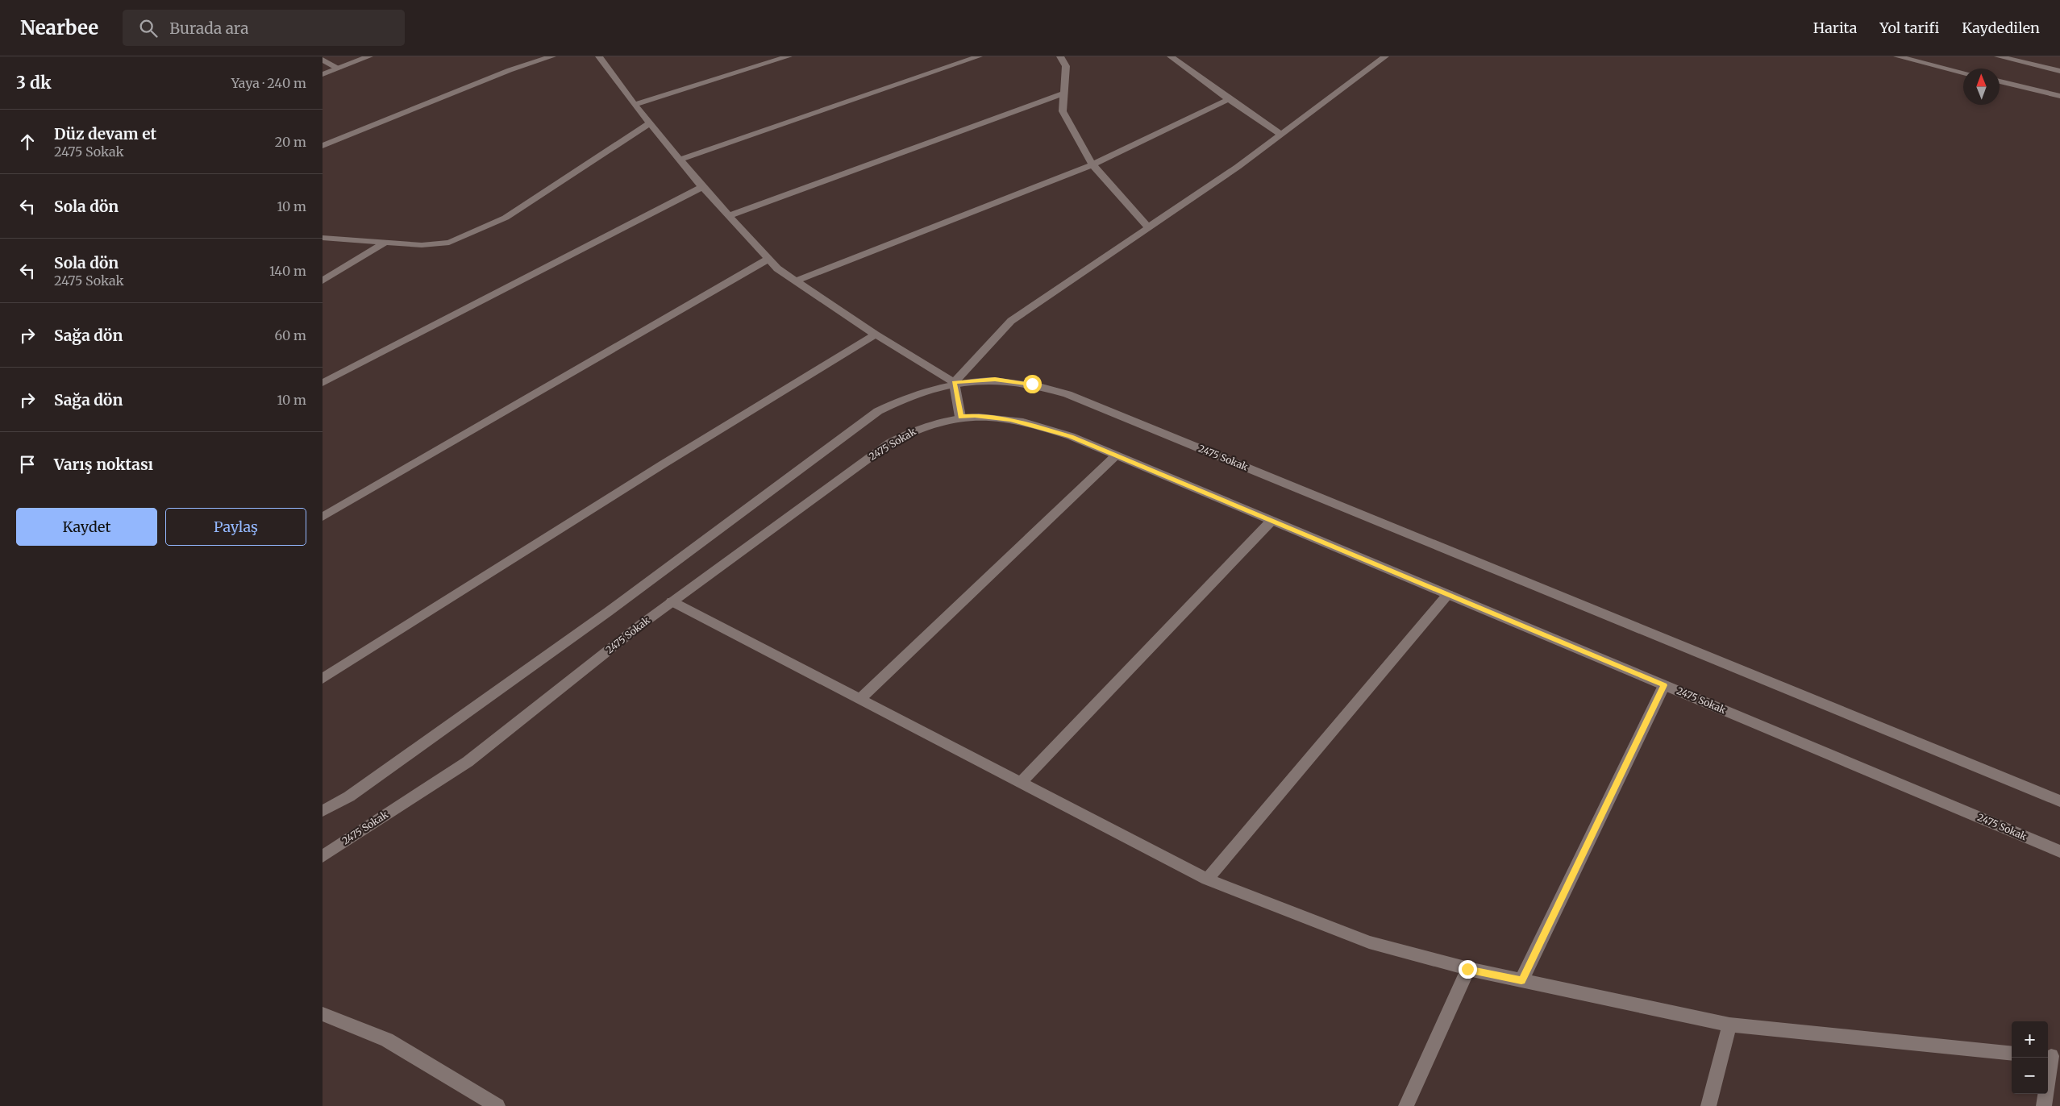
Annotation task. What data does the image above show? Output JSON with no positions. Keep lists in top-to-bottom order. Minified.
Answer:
{"streets":{"street":["2475 Sokak"]},"north":"top","page":{"header":"Nearbee","search":"Burada ara","nav":["Harita","Yol tarifi","Kaydedilen"],"heading":["3 dk","Yaya · 240 m"],"list":[["Düz devam et","2475 Sokak","20 m"],["Sola dön","10 m"],["Sola dön","2475 Sokak","140 m"],["Sağa dön","60 m"],["Sağa dön","10 m"],"Varış noktası"],"buttons":["Kaydet","Paylaş"],"map_buttons":["+","−"]}}
